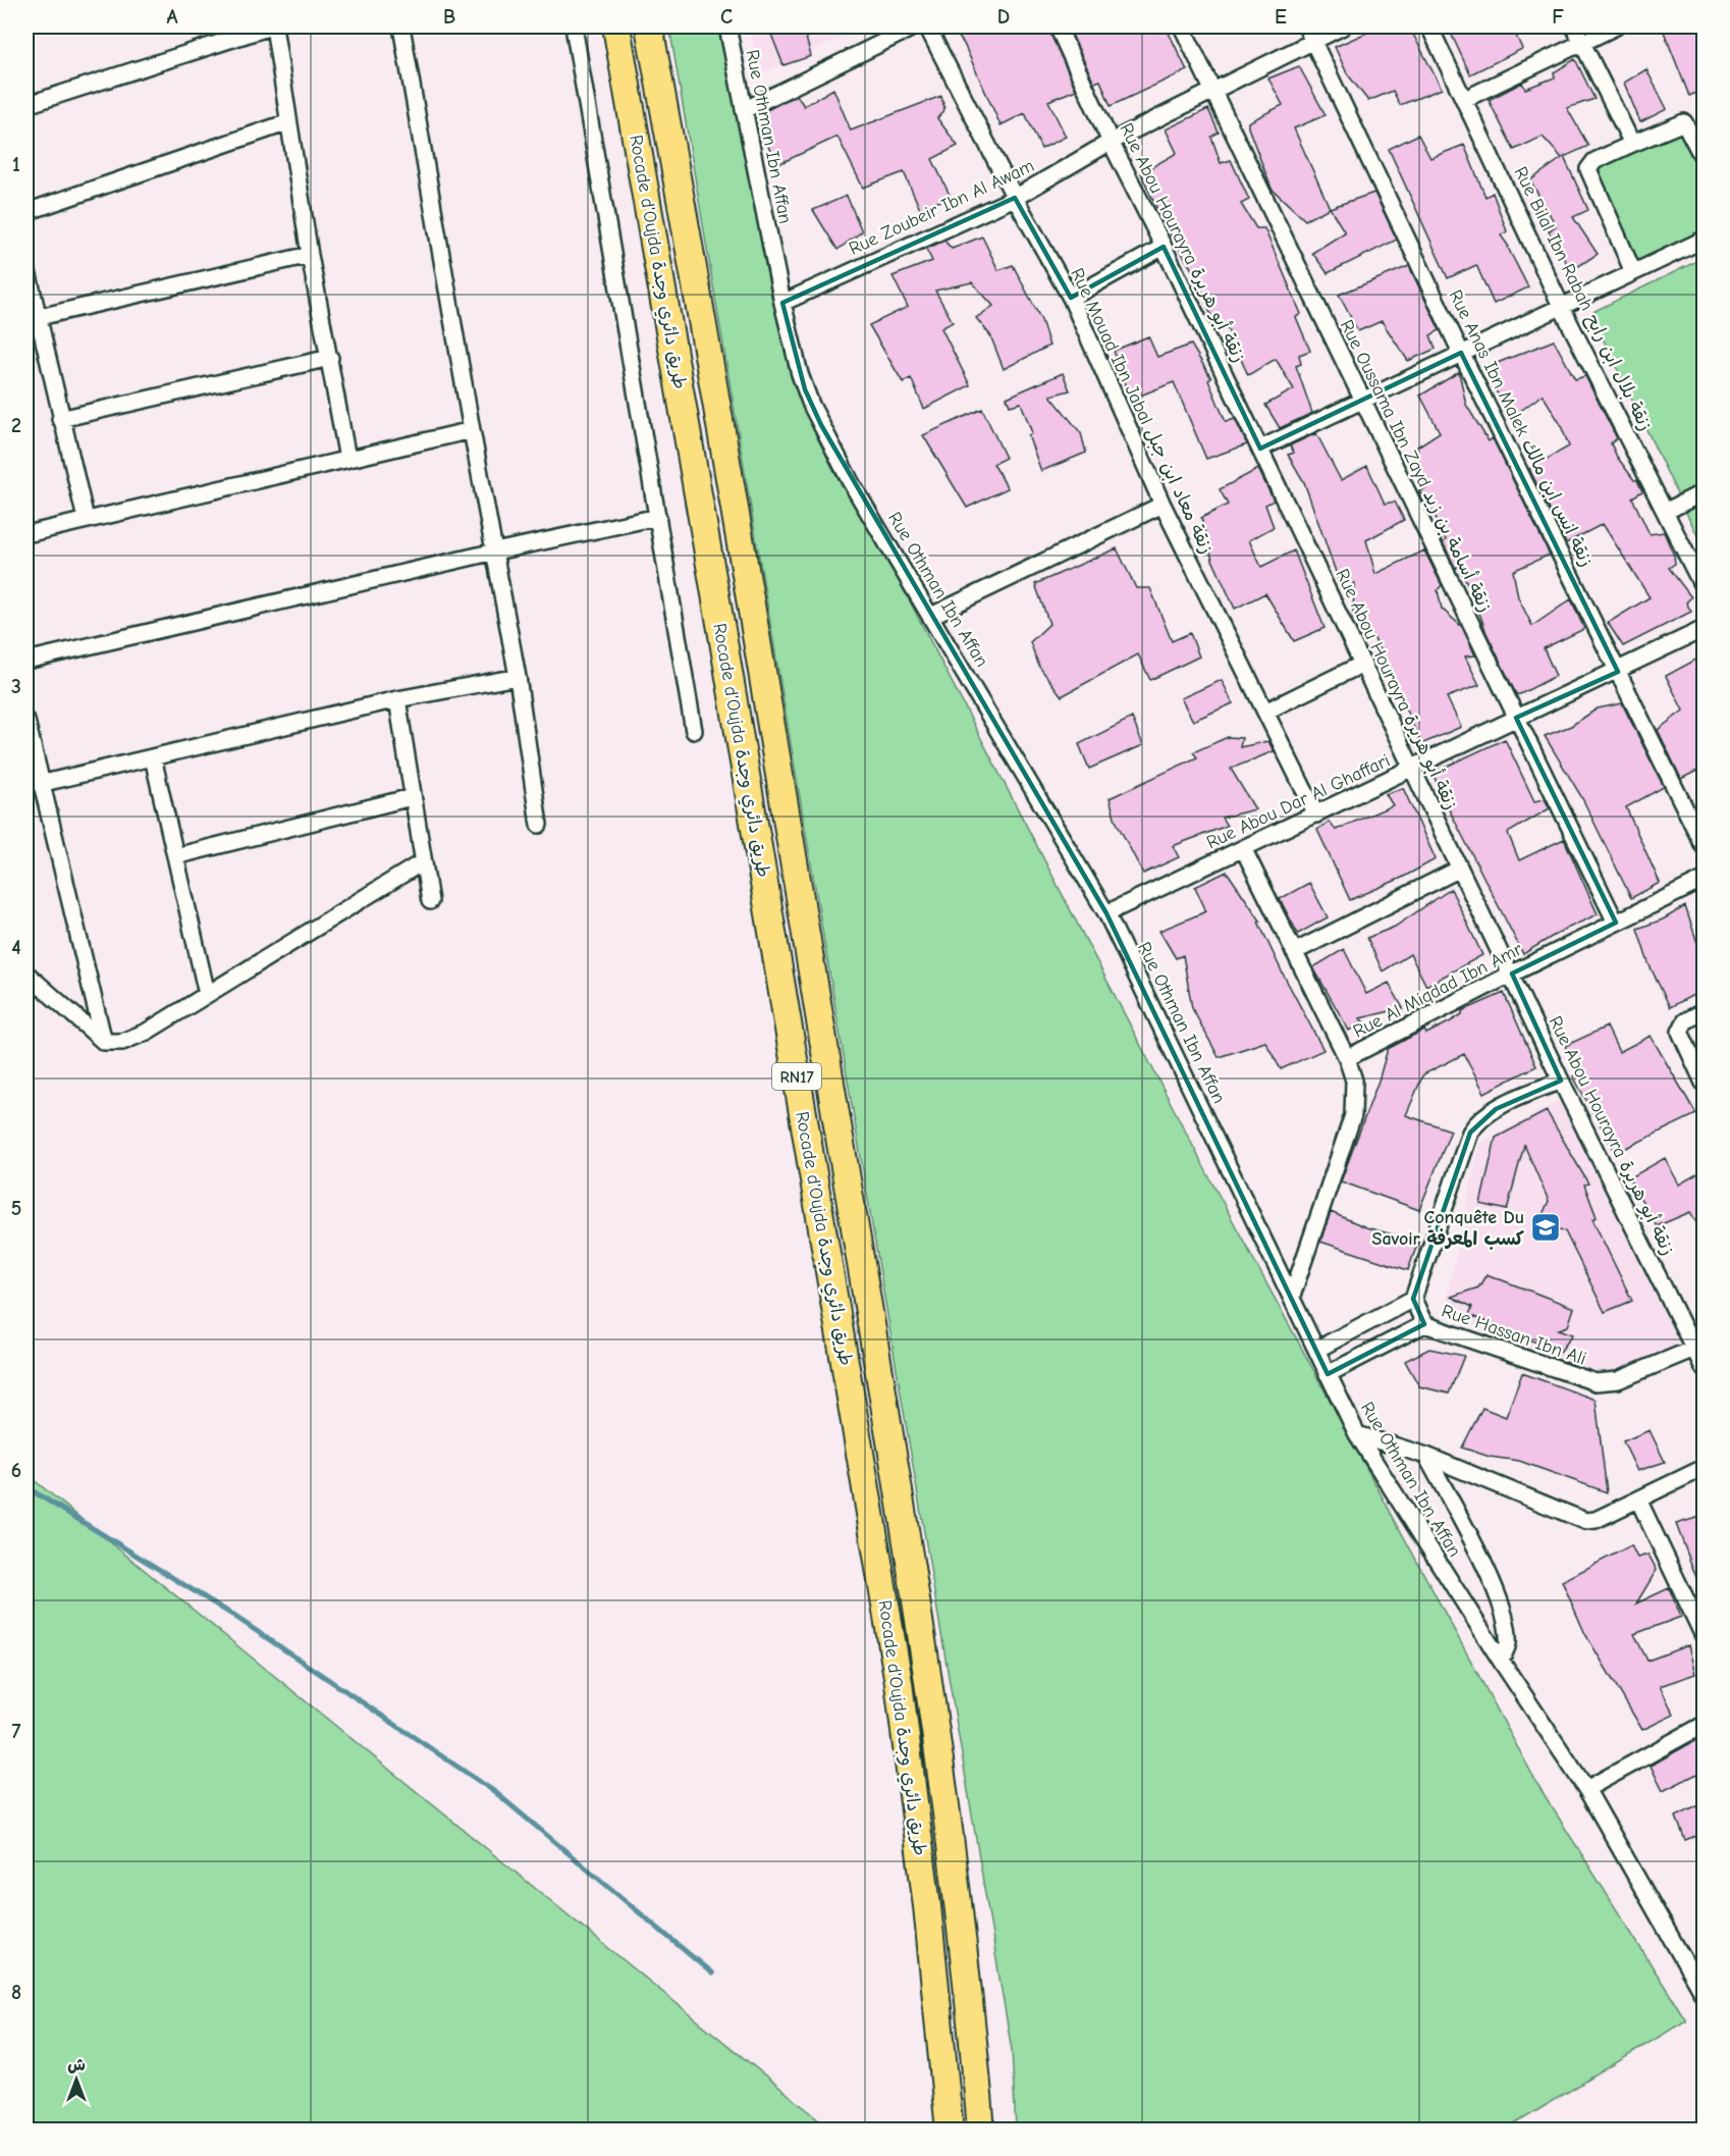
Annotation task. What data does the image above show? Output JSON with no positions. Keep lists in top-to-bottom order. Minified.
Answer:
{"streets":{"highway":["Rocade d'Oujda طريق دائري وجدة","RN17"],"street":["Rue Othman Ibn Affan","Rue Zoubeir Ibn Al Awam","Rue Abou Hourayra زنقة أبو هريرة","Rue Bilal Ibn Rabah زنقة بلال ابن رابح","Rue Mouad Ibn Jabal زنقة معاد ابن جبل","Rue Anas Ibn Malek زنقة انس ابن مالك","Rue Oussama Ibn Zayd زنقة أسامة بن زيد","Rue Abou Dar Al Ghaffari","Rue Al Miqdad Ibn Amr","Rue Hassan Ibn Ali"]},"crossings":[["Rue Othman Ibn Affan","Rue Zoubeir Ibn Al Awam"],["Rue Othman Ibn Affan","Rue Abou Dar Al Ghaffari"],["Rue Othman Ibn Affan","Rue Al Miqdad Ibn Amr"],["Rue Othman Ibn Affan","Rue Hassan Ibn Ali"],["Rue Zoubeir Ibn Al Awam","Rue Abou Hourayra زنقة أبو هريرة"],["Rue Zoubeir Ibn Al Awam","Rue Mouad Ibn Jabal زنقة معاد ابن جبل"],["Rue Zoubeir Ibn Al Awam","Rue Anas Ibn Malek زنقة انس ابن مالك"],["Rue Zoubeir Ibn Al Awam","Rue Oussama Ibn Zayd زنقة أسامة بن زيد"],["Rue Abou Hourayra زنقة أبو هريرة","Rue Abou Dar Al Ghaffari"],["Rue Abou Hourayra زنقة أبو هريرة","Rue Al Miqdad Ibn Amr"],["Rue Abou Hourayra زنقة أبو هريرة","Rue Hassan Ibn Ali"],["Rue Mouad Ibn Jabal زنقة معاد ابن جبل","Rue Abou Dar Al Ghaffari"],["Rue Anas Ibn Malek زنقة انس ابن مالك","Rue Abou Dar Al Ghaffari"],["Rue Oussama Ibn Zayd زنقة أسامة بن زيد","Rue Abou Dar Al Ghaffari"],["Rue Oussama Ibn Zayd زنقة أسامة بن زيد","Rue Al Miqdad Ibn Amr"]],"places":{"school or university":["Conquête Du Savoir كسب المعرفة"]},"north":"top","grid":{"columns":["A","B","C","D","E","F"],"rows":["1","2","3","4","5","6","7","8"]}}
